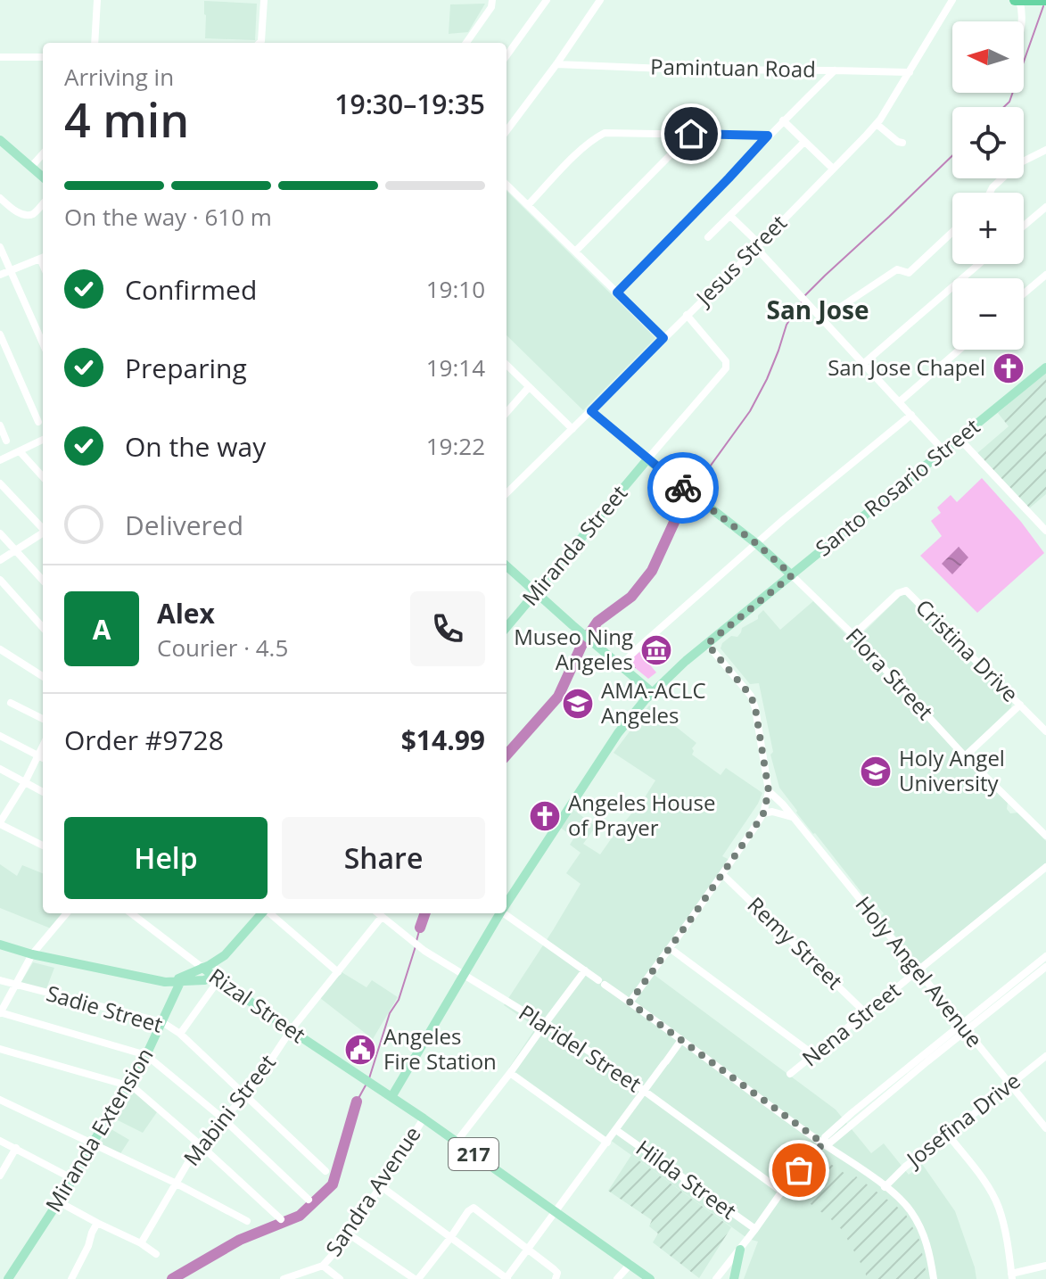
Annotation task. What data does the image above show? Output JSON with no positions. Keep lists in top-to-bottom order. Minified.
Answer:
{"streets":{"main road":["Santo Rosario Street","Miranda Street","Rizal Street","Miranda Extension","217"],"street":["Pamintuan Road","Jesus Street","Cristina Drive","Flora Street","Remy Street","Holy Angel Avenue","Sadie Street","Nena Street","Plaridel Street","Mabini Street","Josefina Drive","Hilda Street","Sandra Avenue"]},"crossings":[["Pamintuan Road","Jesus Street"],["Santo Rosario Street","Flora Street"],["Cristina Drive","Flora Street"],["Remy Street","Nena Street"],["Holy Angel Avenue","Nena Street"],["Holy Angel Avenue","Josefina Drive"],["Rizal Street","Mabini Street"],["Rizal Street","217"],["Sadie Street","Mabini Street"],["Sadie Street","Miranda Extension"],["Plaridel Street","Mabini Street"],["217","Sandra Avenue"]],"districts":["San Jose"],"places":{"church":["San Jose Chapel","Angeles House of Prayer"],"museum":["Museo Ning Angeles"],"school or university":["AMA-ACLC Angeles","Holy Angel University"],"public building":["Angeles Fire Station"]},"north":"left","page":{"map_buttons":["+","−"],"heading":["4 min","Arriving in","19:30–19:35"],"panel":["Alex","Courier · 4.5","Order #9728","$14.99"],"bar":"On the way · 610 m","list":[["Confirmed","19:10"],["Preparing","19:14"],["On the way","19:22"],"Delivered"],"round":"A","buttons":["Help","Share"]}}
